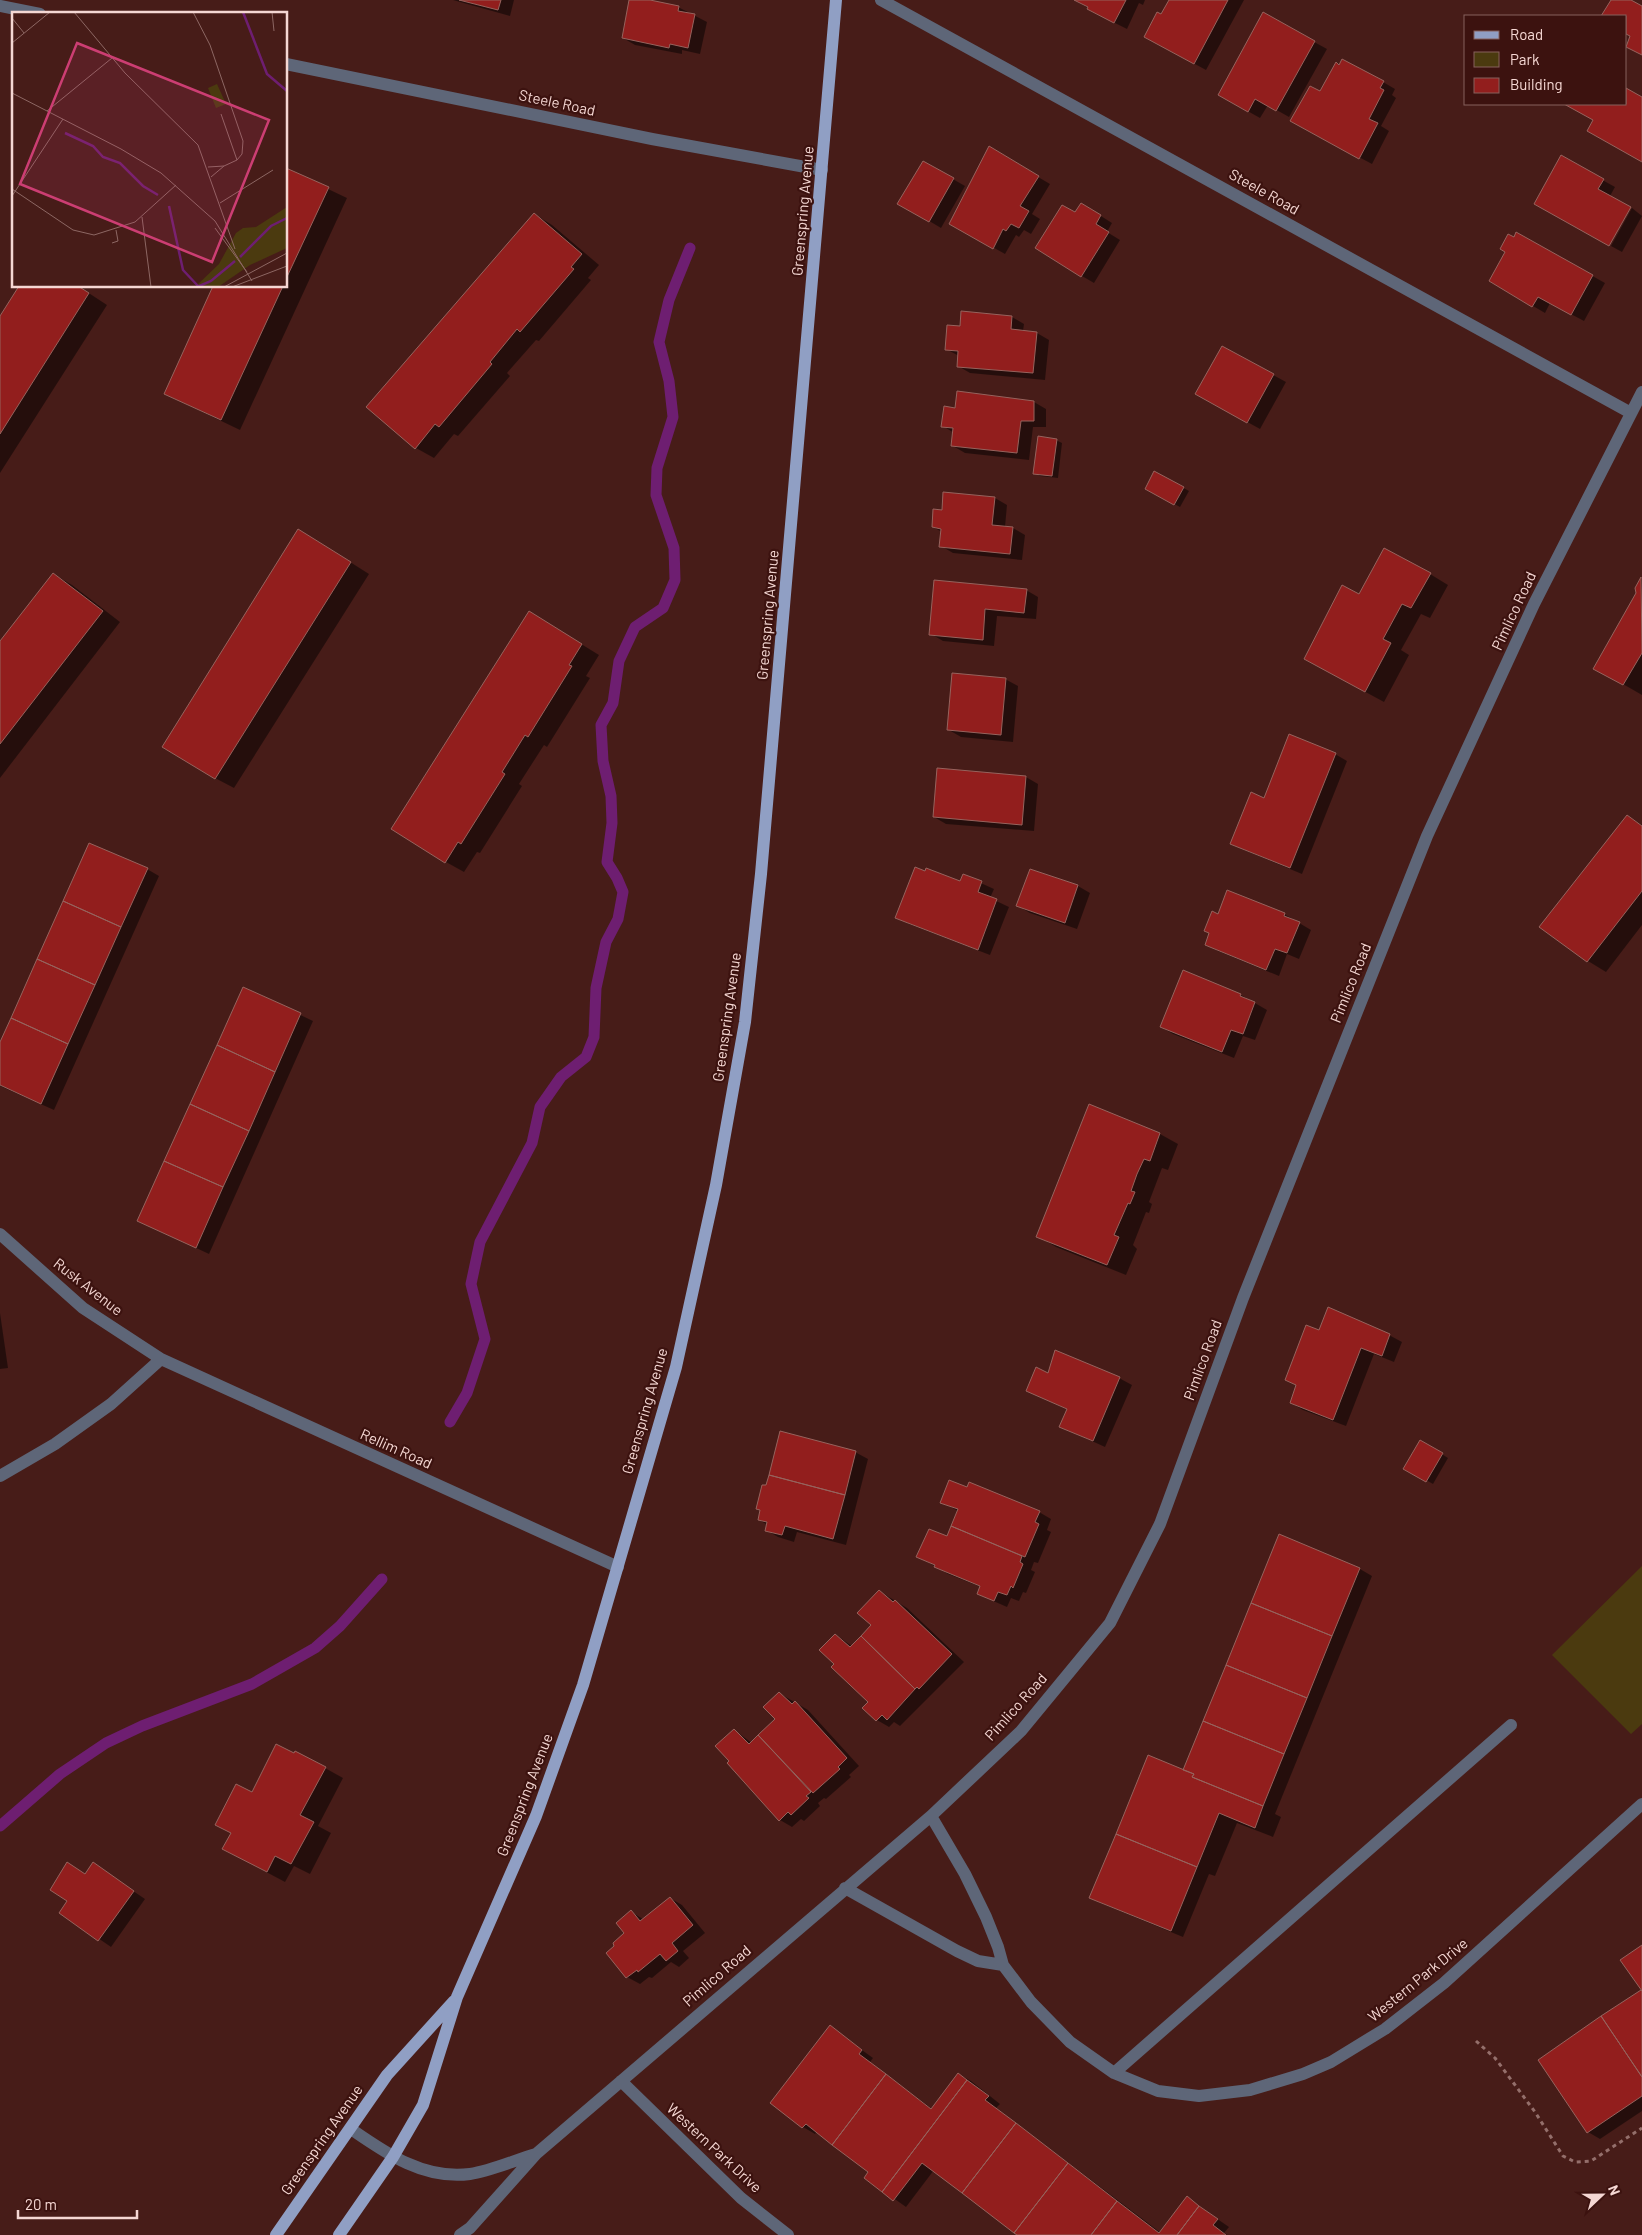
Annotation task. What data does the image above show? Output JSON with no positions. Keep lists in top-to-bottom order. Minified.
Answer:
{"streets":{"main road":["Greenspring Avenue"],"street":["Steele Road","Pimlico Road","Rusk Avenue","Rellim Road","Western Park Drive"]},"crossings":[["Steele Road","Greenspring Avenue"],["Steele Road","Pimlico Road"],["Greenspring Avenue","Pimlico Road"],["Greenspring Avenue","Rellim Road"],["Pimlico Road","Western Park Drive"],["Rusk Avenue","Rellim Road"]],"legend":["Road","Park","Building"],"scale_bar":"20 m","north":"right"}
